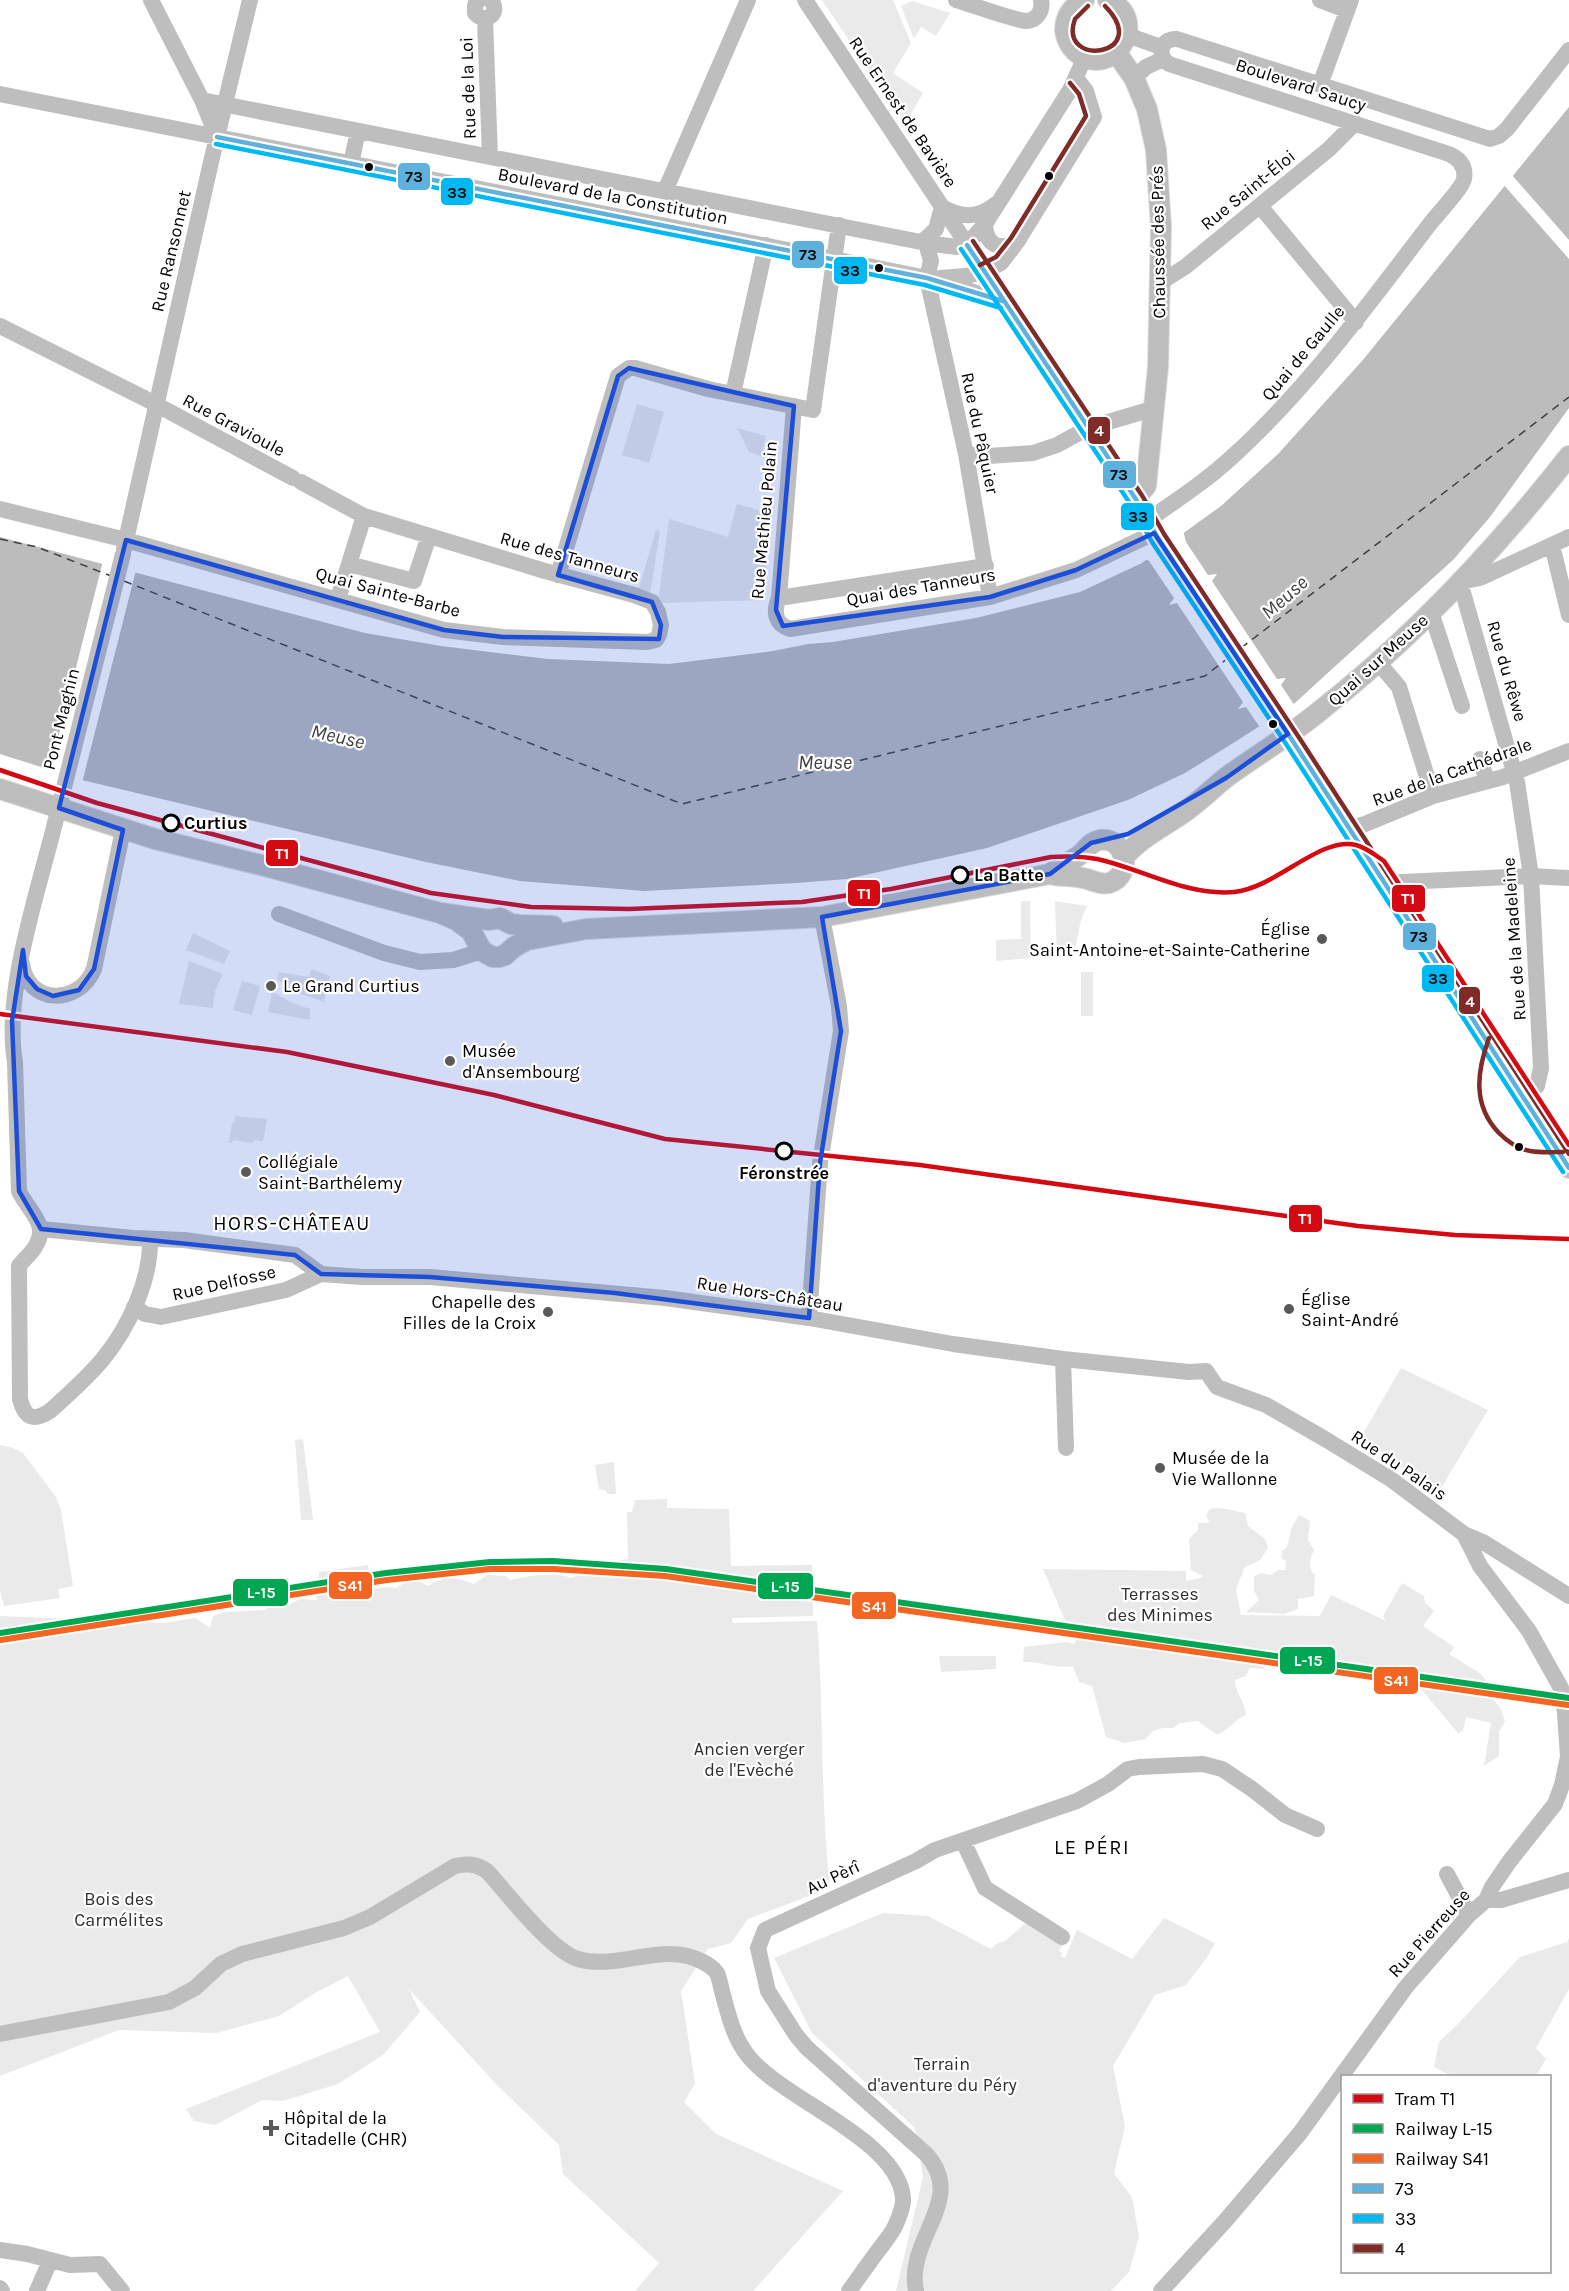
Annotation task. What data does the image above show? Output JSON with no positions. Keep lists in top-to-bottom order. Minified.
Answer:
{"streets":{"main road":["Chaussée des Prés","Quai sur Meuse"],"street":["Boulevard Saucy","Rue de la Loi","Rue Ernest de Bavière","Rue Saint-Éloi","Boulevard de la Constitution","Rue Ransonnet","Quai de Gaulle","Rue Gravioule","Rue du Pâquier","Rue Mathieu Polain","Rue des Tanneurs","Quai des Tanneurs","Quai Sainte-Barbe","Rue du Rêwe","Pont Maghin","Rue de la Cathédrale","Rue de la Madeleine","Rue Delfosse","Rue Hors-Château","Rue du Palais","Au Pèrî","Rue Pierreuse"]},"crossings":[["Boulevard Saucy","Rue Saint-Éloi"],["Boulevard Saucy","Quai de Gaulle"],["Rue de la Loi","Boulevard de la Constitution"],["Rue Ernest de Bavière","Boulevard de la Constitution"],["Rue Ernest de Bavière","Chaussée des Prés"],["Rue Saint-Éloi","Chaussée des Prés"],["Boulevard de la Constitution","Rue Ransonnet"],["Boulevard de la Constitution","Rue du Pâquier"],["Rue Ransonnet","Rue Gravioule"],["Rue Ransonnet","Quai Sainte-Barbe"],["Rue Ransonnet","Pont Maghin"],["Quai de Gaulle","Quai des Tanneurs"],["Rue Gravioule","Rue des Tanneurs"],["Rue du Pâquier","Quai des Tanneurs"],["Rue Mathieu Polain","Quai des Tanneurs"],["Rue des Tanneurs","Quai Sainte-Barbe"],["Quai Sainte-Barbe","Pont Maghin"],["Quai sur Meuse","Rue du Rêwe"],["Rue du Rêwe","Rue de la Cathédrale"],["Rue du Rêwe","Rue de la Madeleine"],["Rue de la Cathédrale","Rue de la Madeleine"],["Rue Delfosse","Rue Hors-Château"],["Rue Hors-Château","Rue du Palais"],["Rue du Palais","Rue Pierreuse"]],"districts":["HORS-CHÂTEAU","LE PÉRI"],"water":["Meuse"],"parks":["Terrasses des Minimes","Ancien verger de l'Evèché","Bois des Carmélites","Terrain d'aventure du Péry"],"places":{"other":["Curtius","La Batte","Église Saint-Antoine-et-Sainte-Catherine","Le Grand Curtius","Musée d'Ansembourg","Féronstrée","Collégiale Saint-Barthélemy","Église Saint-André","Chapelle des Filles de la Croix","Musée de la Vie Wallonne"],"health":["Hôpital de la Citadelle (CHR)"]},"lines":["transit line 4","transit line 73","transit line 33","tram line T1","rail line L-15","rail line S41"],"legend":["Tram T1","Railway L-15","Railway S41","73","33","4"]}
